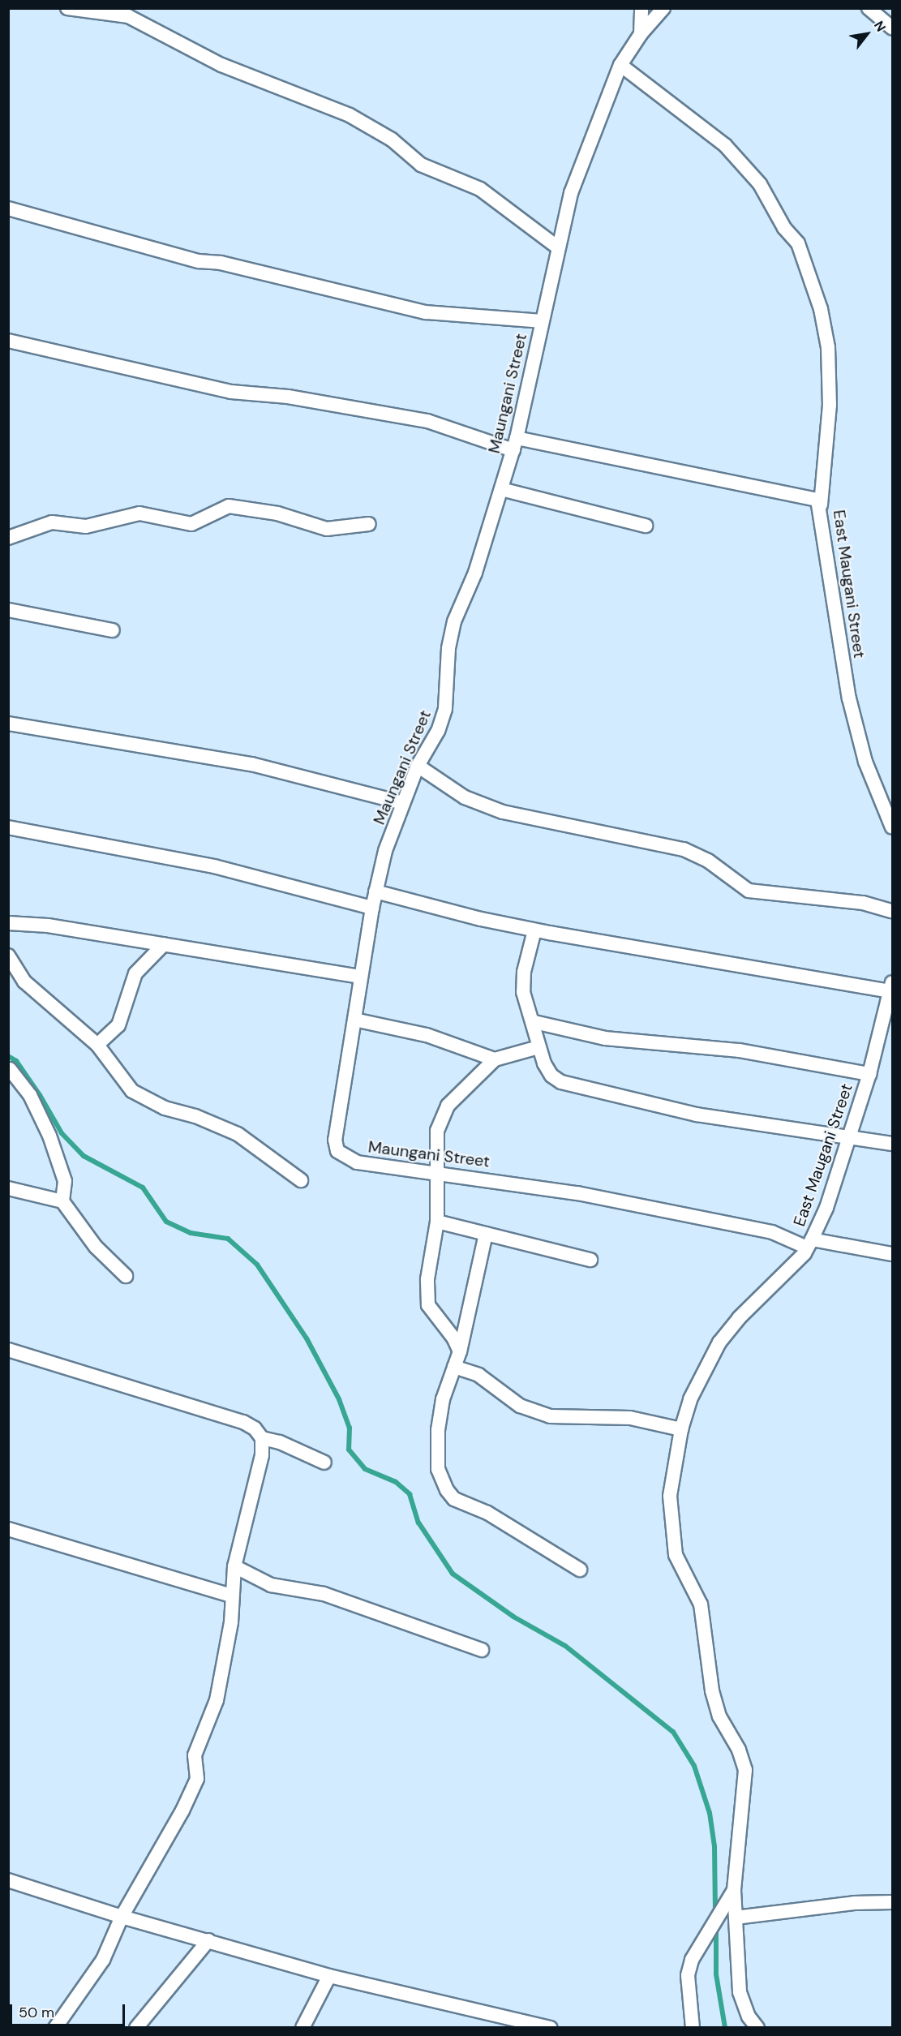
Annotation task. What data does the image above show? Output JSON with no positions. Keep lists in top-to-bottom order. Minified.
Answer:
{"streets":{"street":["Maungani Street","East Maugani Street"]},"crossings":[["Maungani Street","East Maugani Street"]],"scale_bar":"50 m","north":"top right"}
